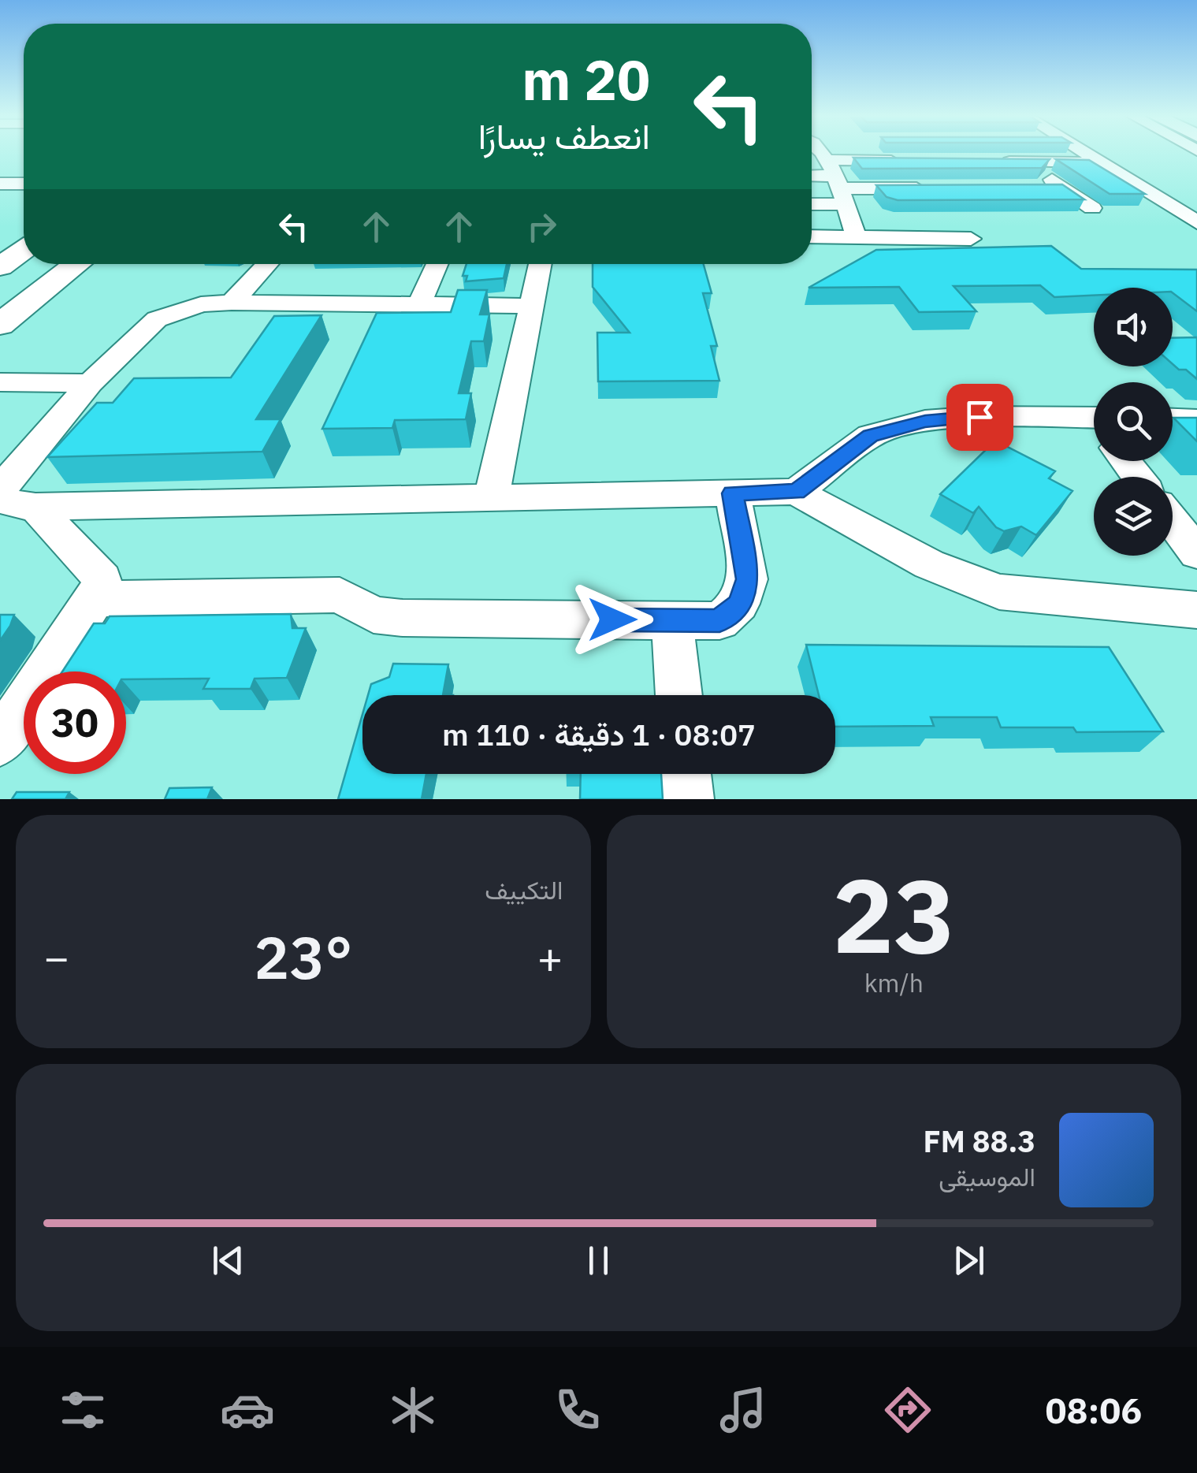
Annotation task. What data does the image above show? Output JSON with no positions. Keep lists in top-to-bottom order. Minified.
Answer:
{"page":{"turn":["20 m","انعطف يسارًا"],"limit":"30","trip":"08:07 · 1 دقيقة · 110 m","tile":[["23","km/h"],"التكييف"],"heat":["−","23°","+"],"song":["88.3 FM","الموسيقى"],"tabs":"08:06"}}
